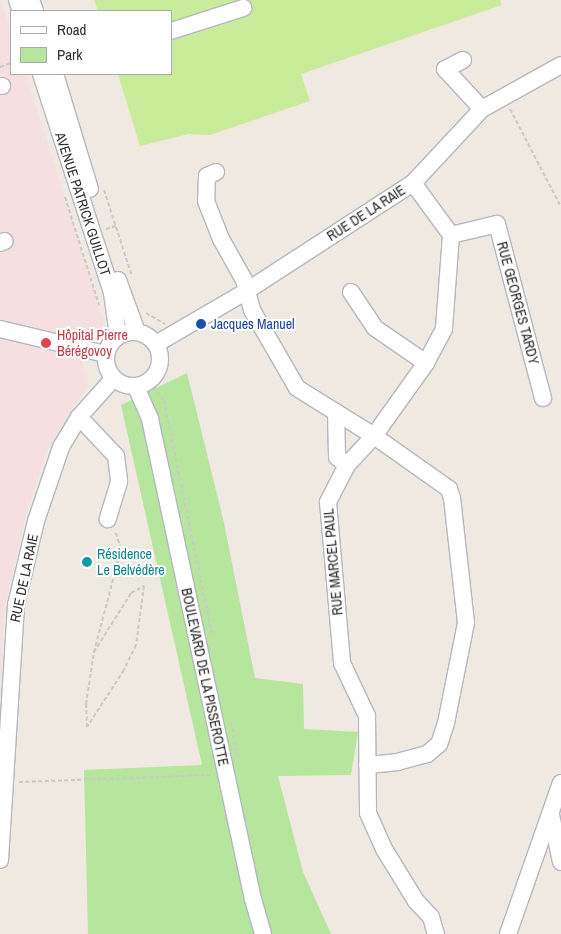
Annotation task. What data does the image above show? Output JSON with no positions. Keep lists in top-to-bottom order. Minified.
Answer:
{"streets":{"street":["AVENUE PATRICK GUILLOT","RUE DE LA RAIE","RUE GEORGES TARDY","RUE MARCEL PAUL","BOULEVARD DE LA PISSEROTTE"]},"crossings":[["AVENUE PATRICK GUILLOT","RUE DE LA RAIE"],["AVENUE PATRICK GUILLOT","BOULEVARD DE LA PISSEROTTE"],["RUE DE LA RAIE","BOULEVARD DE LA PISSEROTTE"],["RUE GEORGES TARDY","RUE MARCEL PAUL"]],"places":["Jacques Manuel","Hôpital Pierre Bérégovoy","Résidence Le Belvédère"],"legend":["Road","Park"]}
